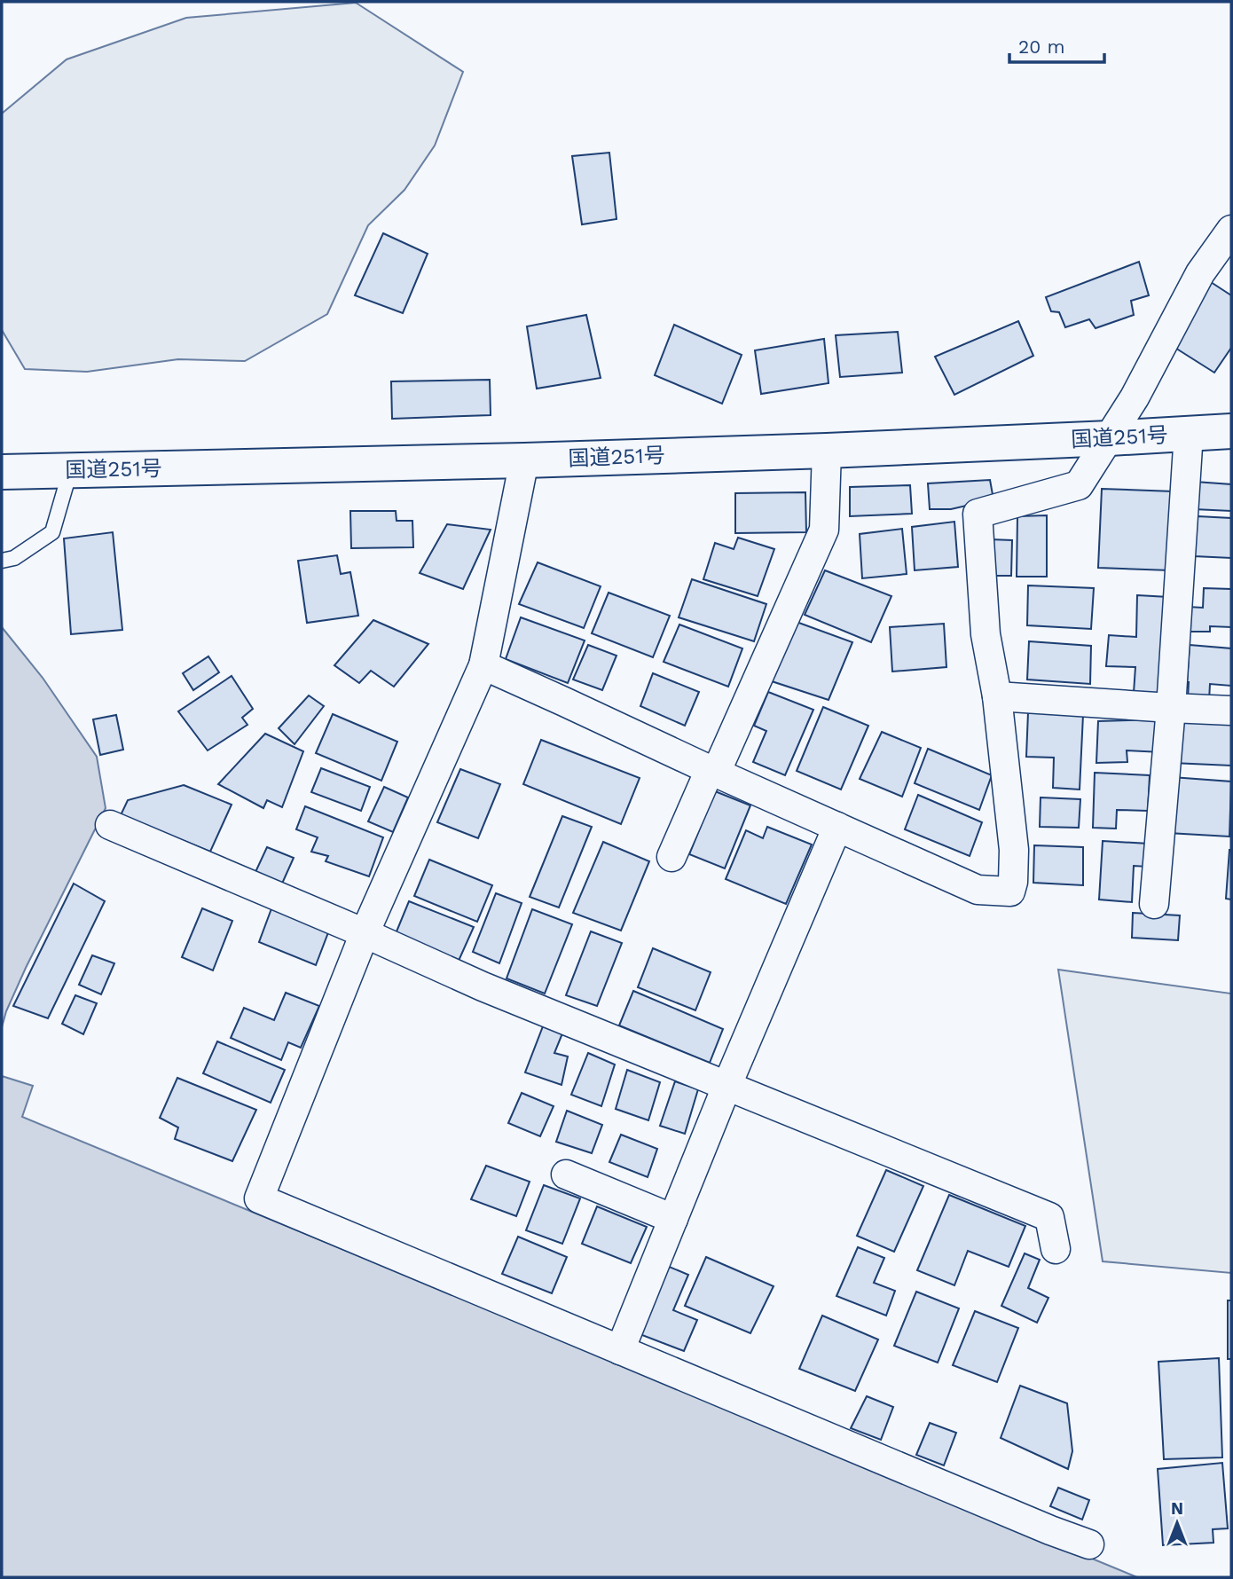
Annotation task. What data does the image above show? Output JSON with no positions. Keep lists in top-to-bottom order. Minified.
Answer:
{"streets":{"highway":["国道251号"]},"scale_bar":"20 m","north":"top"}
